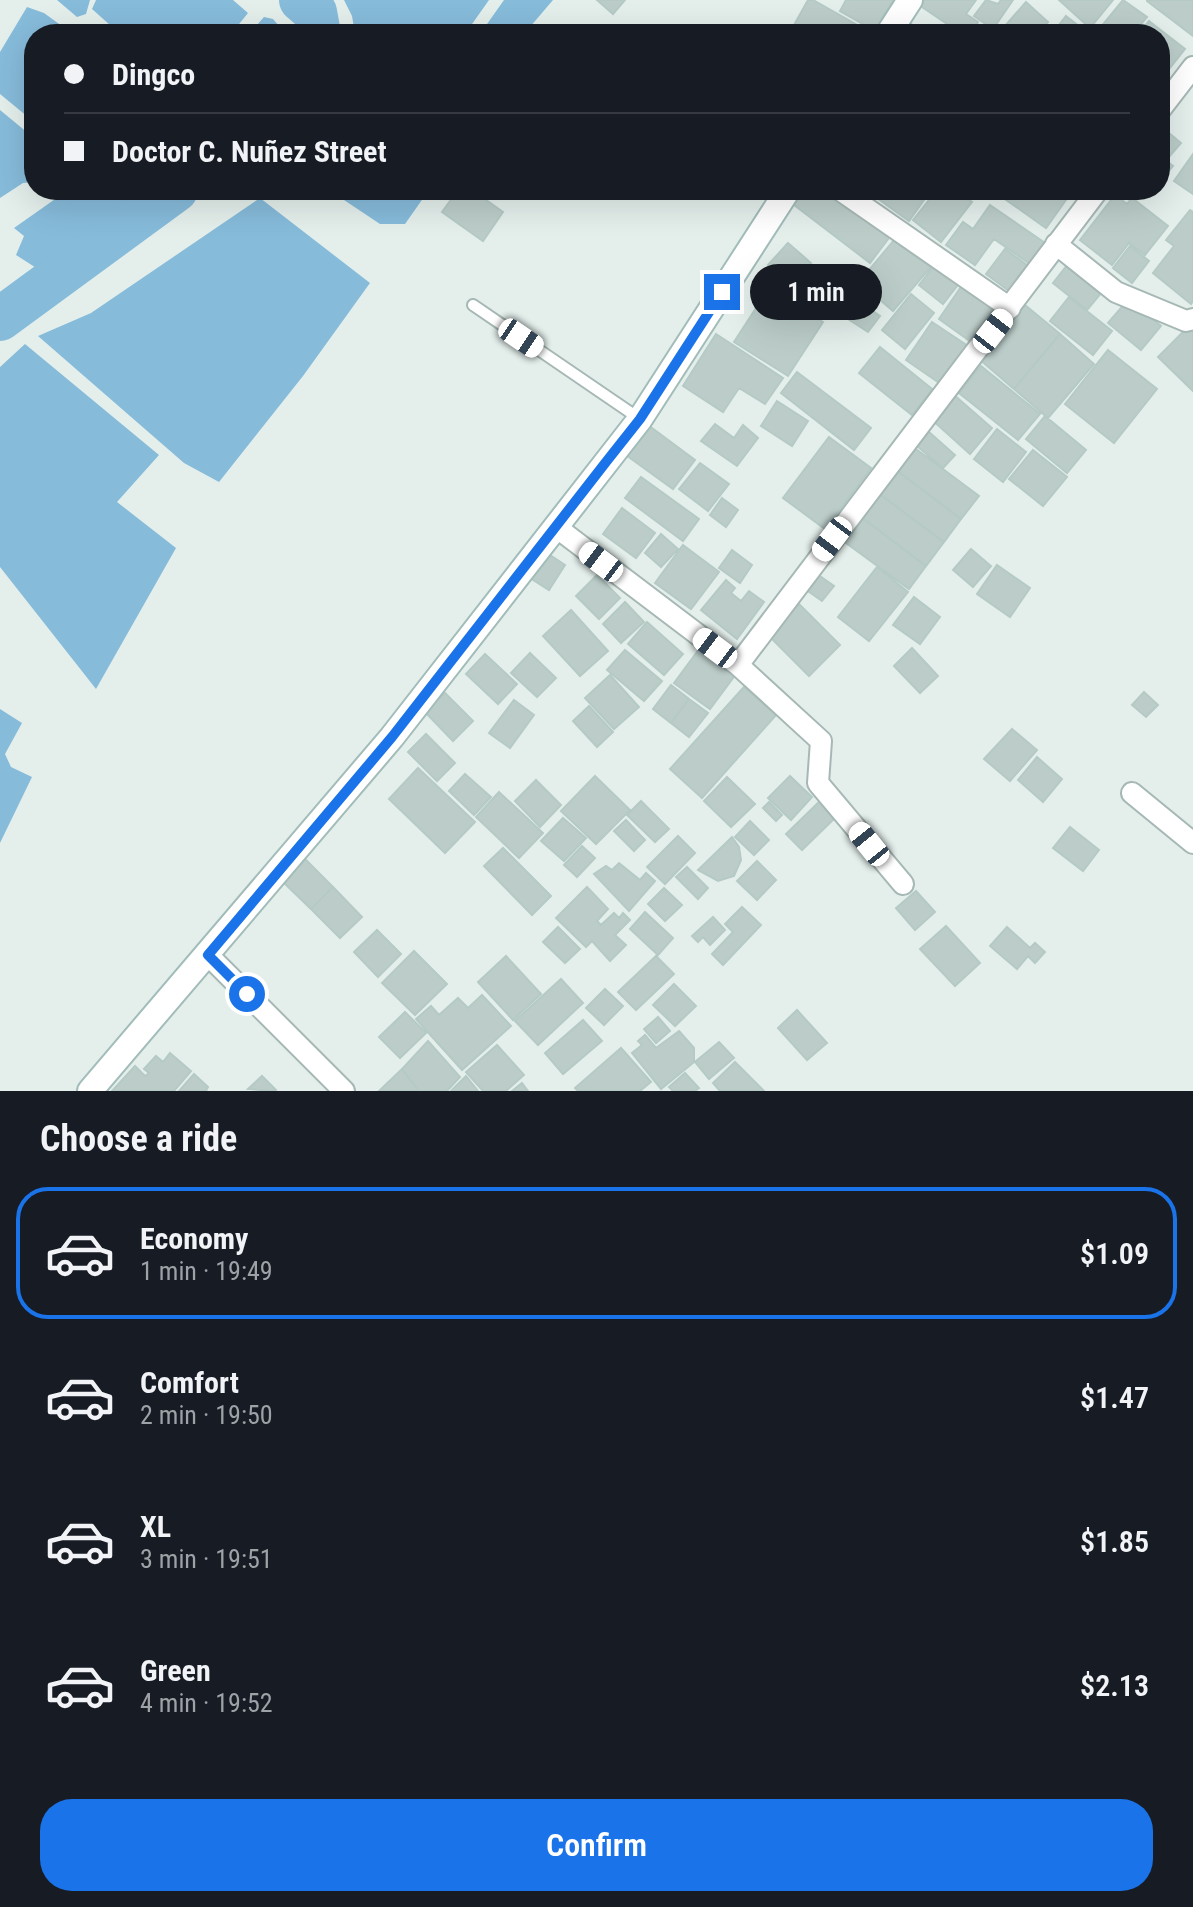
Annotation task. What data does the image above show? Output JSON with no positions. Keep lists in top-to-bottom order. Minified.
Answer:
{"page":{"banner":["Dingco","Doctor C. Nuñez Street"],"bubble":"1 min","heading":"Choose a ride","list":[{"name":"Economy","note":"1 min · 19:49","value":"$1.09"},{"name":"Comfort","note":"2 min · 19:50","value":"$1.47"},{"name":"XL","note":"3 min · 19:51","value":"$1.85"},{"name":"Green","note":"4 min · 19:52","value":"$2.13"}],"buttons":"Confirm"}}
